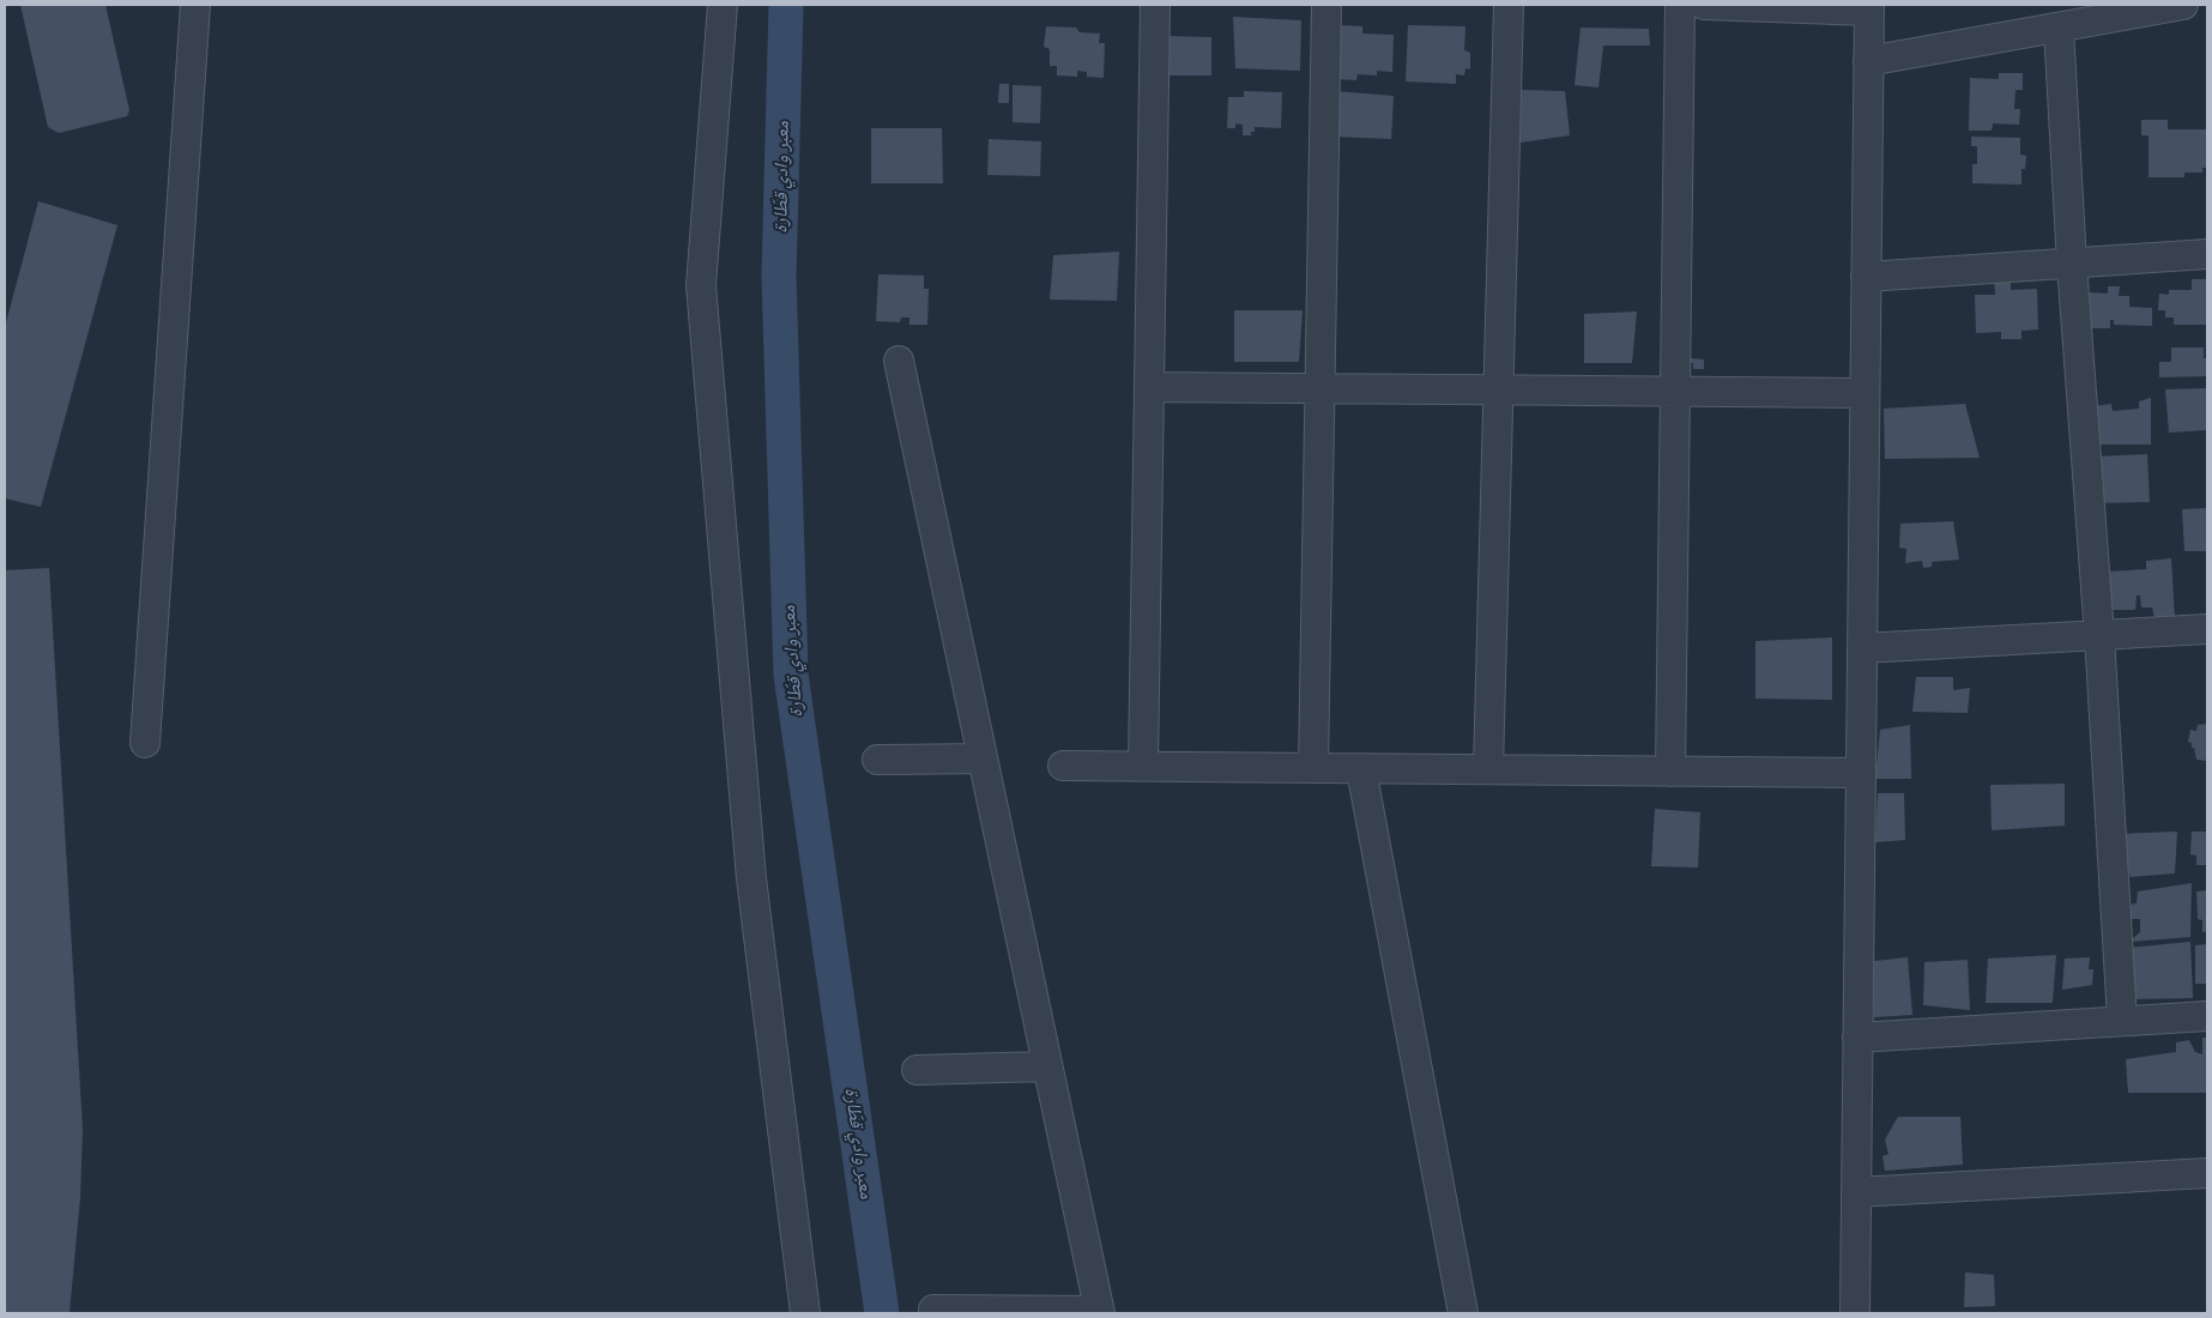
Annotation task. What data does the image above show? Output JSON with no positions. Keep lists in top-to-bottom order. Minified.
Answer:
{"water":["معبر وادي قطّارة"]}
